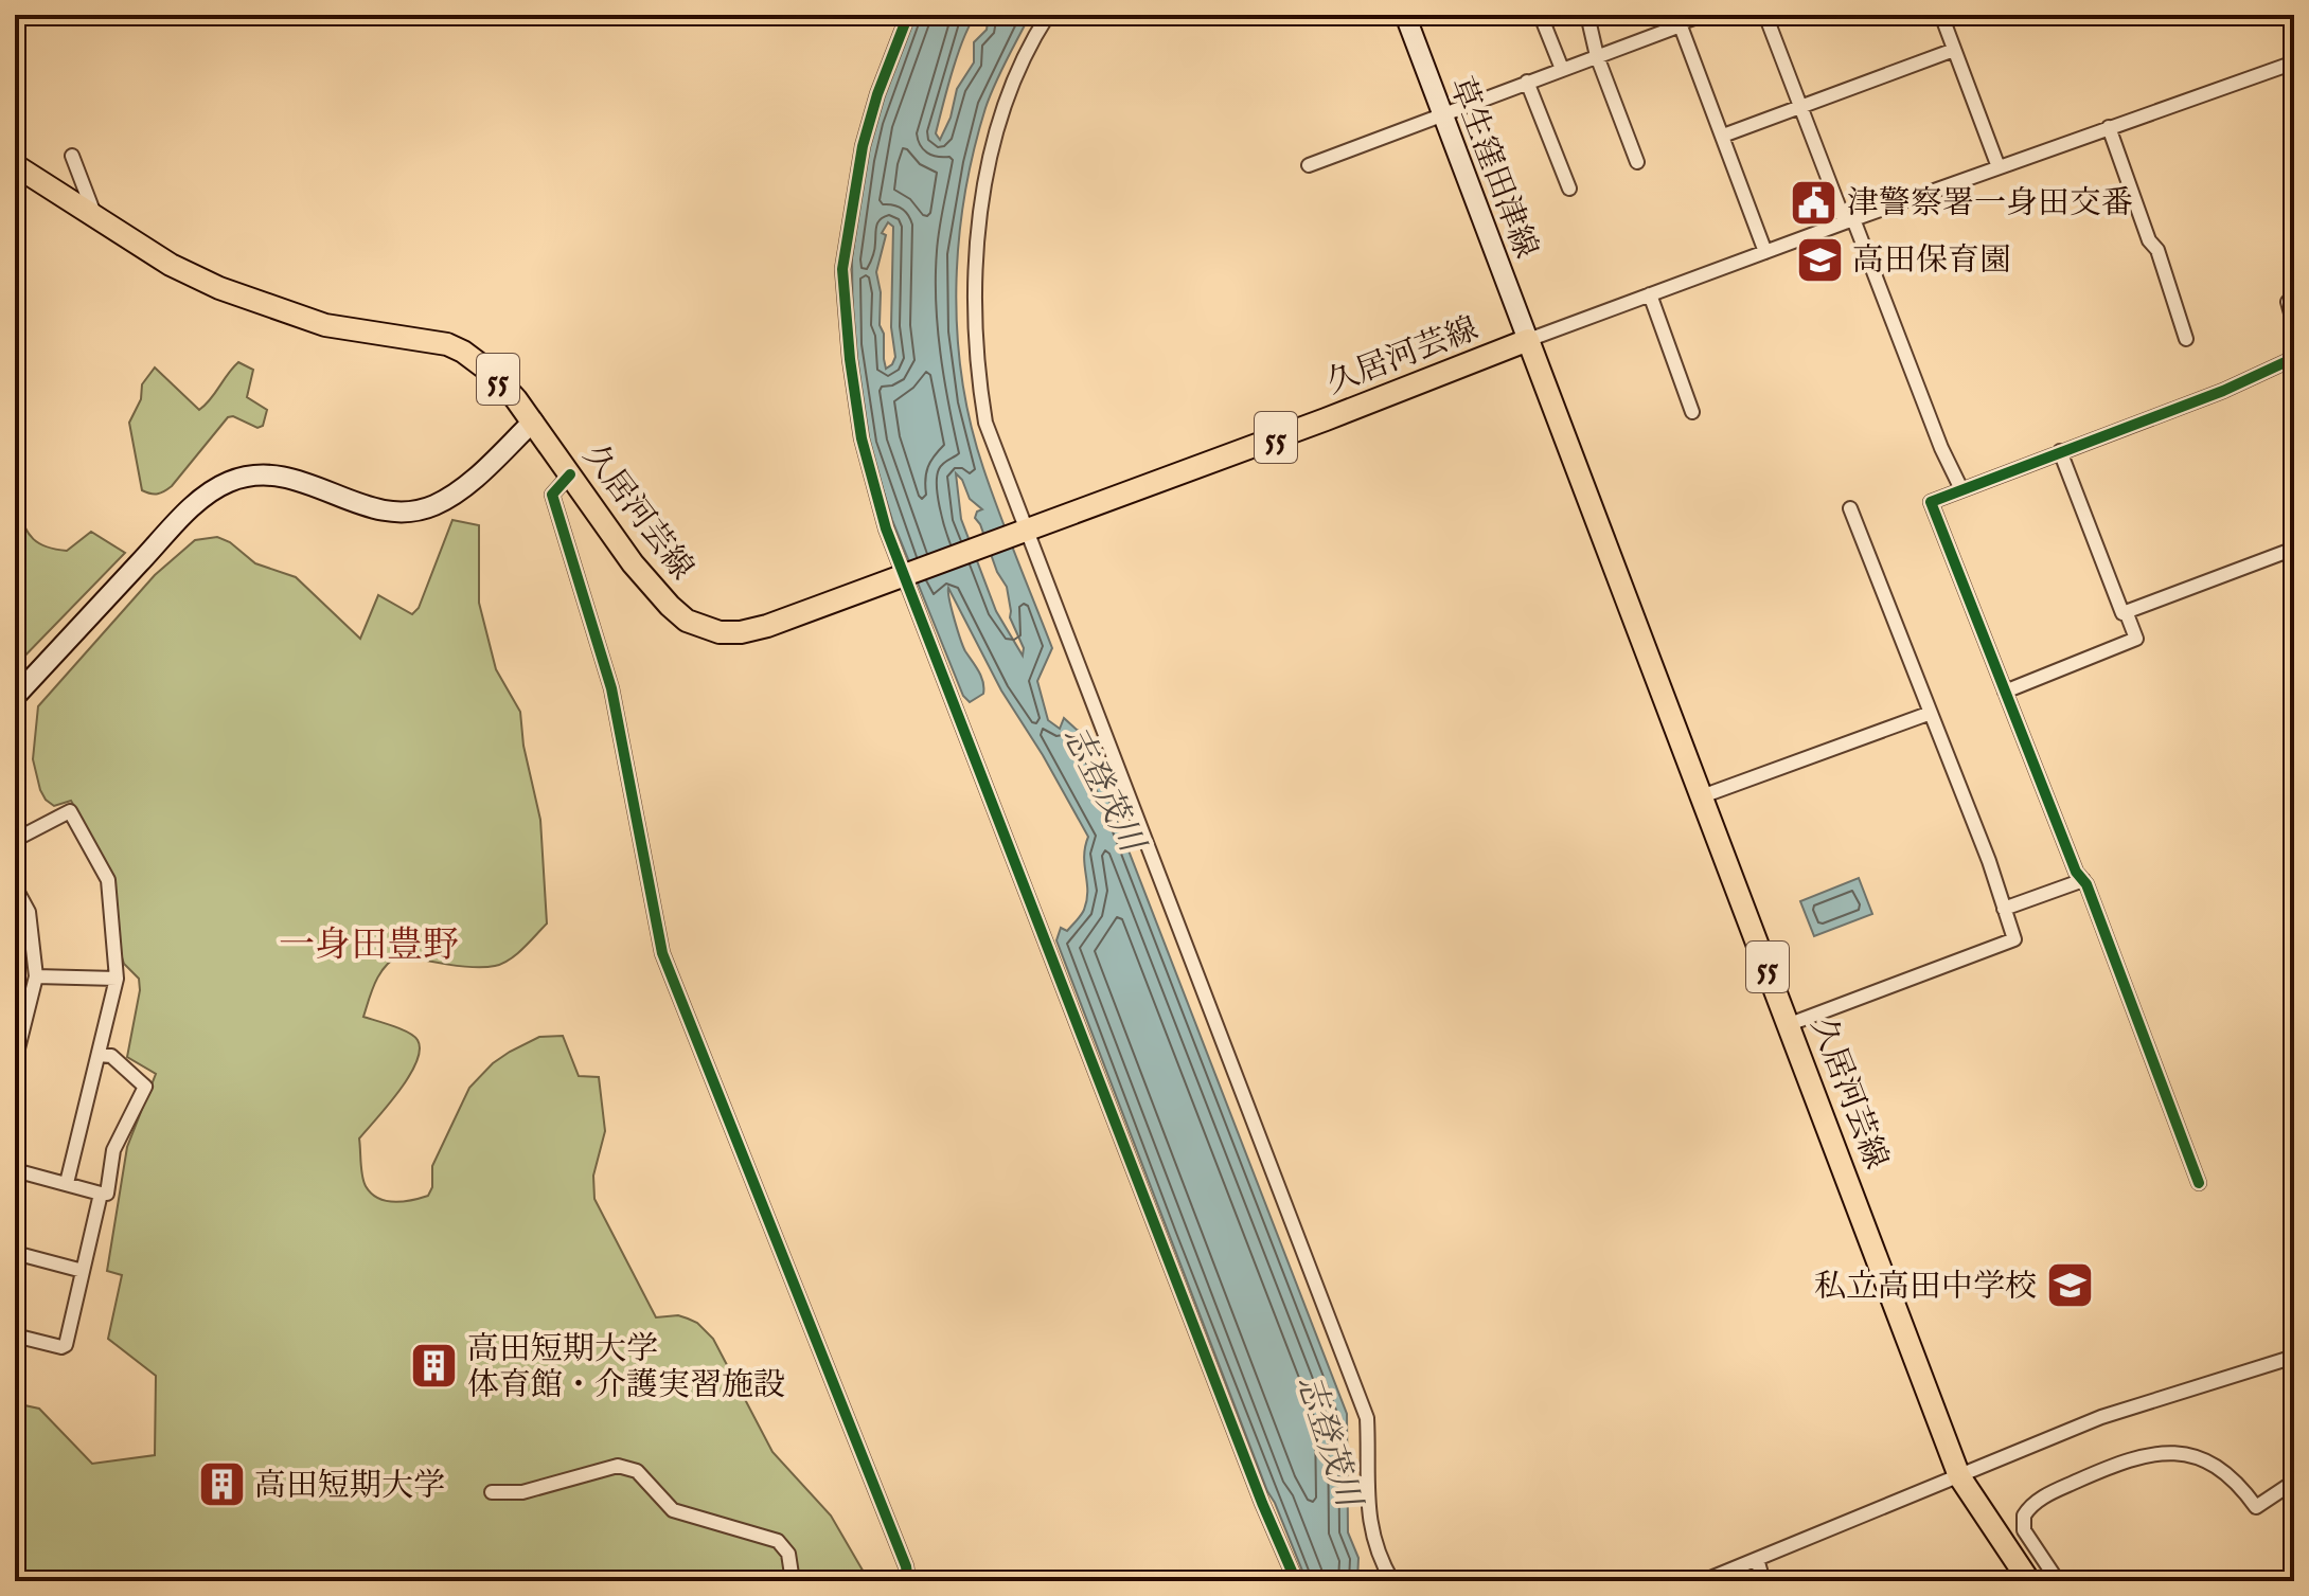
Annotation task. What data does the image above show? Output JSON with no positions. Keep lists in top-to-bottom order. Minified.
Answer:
{"streets":{"main road":["久居河芸線","55"],"street":["草生窪田津線"]},"crossings":[["草生窪田津線","久居河芸線"]],"districts":["一身田豊野"],"water":["志登茂川"],"places":{"public building":["津警察署一身田交番"],"school or university":["高田保育園","私立高田中学校"],"building":["高田短期大学 体育館・介護実習施設","高田短期大学"]}}
